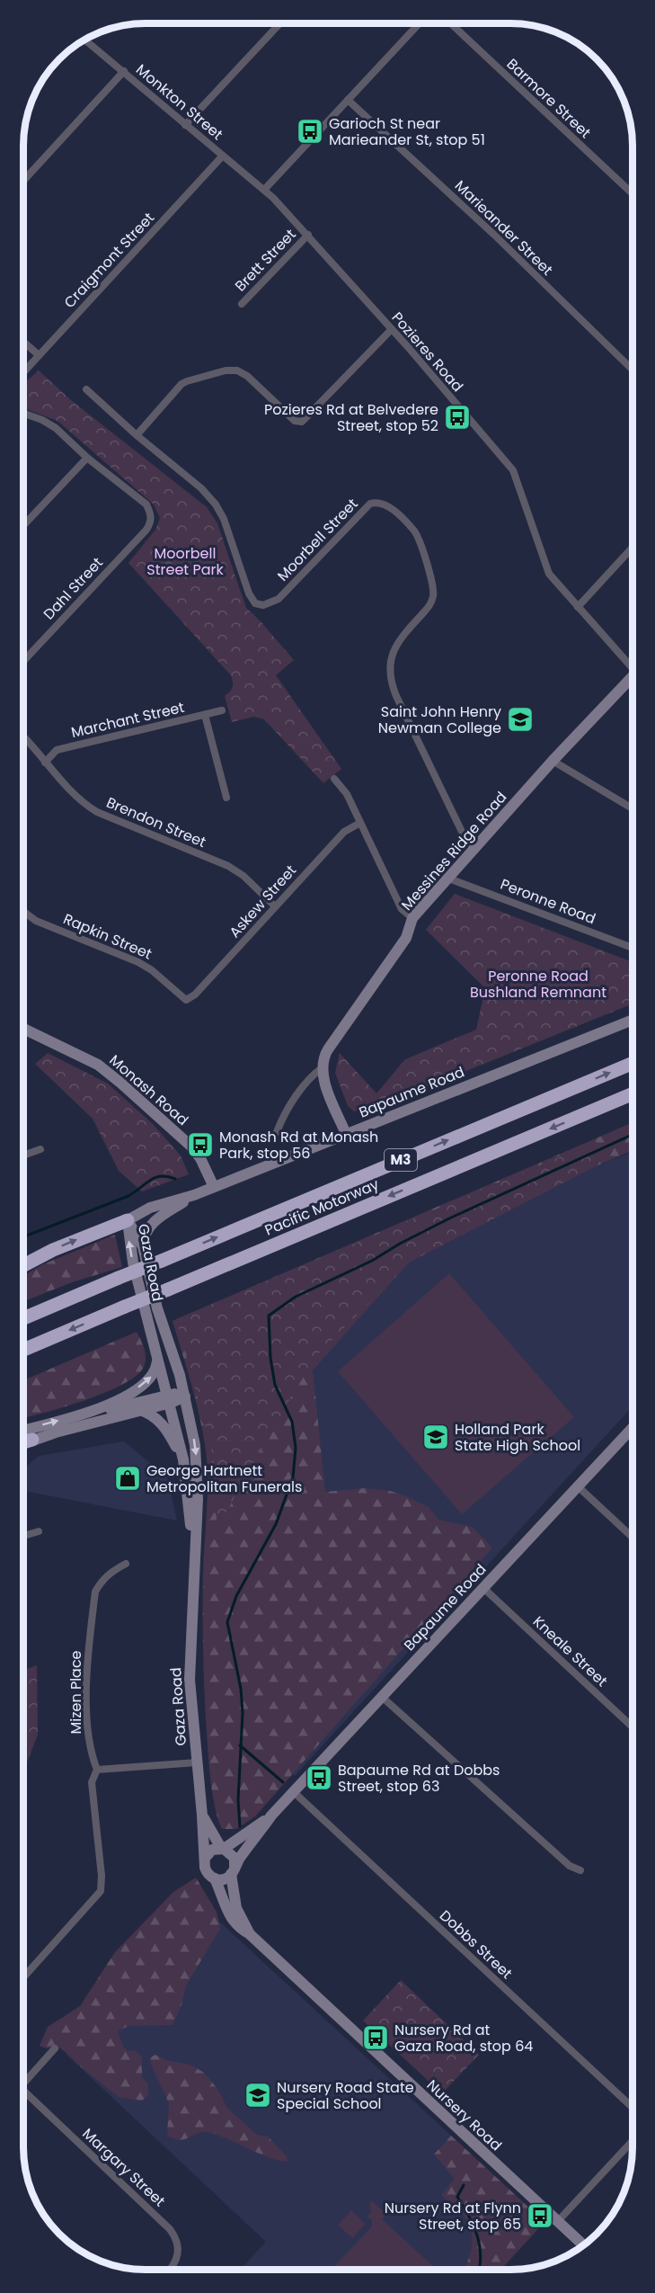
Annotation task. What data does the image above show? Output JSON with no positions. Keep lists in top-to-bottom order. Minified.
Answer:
{"streets":{"highway":["M3","Pacific Motorway"],"main road":["Messines Ridge Road","Monash Road","Bapaume Road","Gaza Road","Nursery Road"],"street":["Barmore Street","Monkton Street","Marieander Street","Craigmont Street","Brett Street","Pozieres Road","Moorbell Street","Dahl Street","Marchant Street","Brendon Street","Askew Street","Peronne Road","Rapkin Street","Kneale Street","Mizen Place","Dobbs Street","Margary Street"]},"crossings":[["Monkton Street","Craigmont Street"],["Monkton Street","Pozieres Road"],["Brett Street","Pozieres Road"],["Moorbell Street","Messines Ridge Road"],["Marchant Street","Brendon Street"],["Brendon Street","Askew Street"],["Messines Ridge Road","Peronne Road"],["Askew Street","Rapkin Street"],["Monash Road","Bapaume Road"],["Bapaume Road","Gaza Road"],["Bapaume Road","Kneale Street"],["Bapaume Road","Dobbs Street"],["Bapaume Road","Nursery Road"],["Gaza Road","Nursery Road"]],"parks":["Moorbell Street Park","Peronne Road Bushland Remnant"],"places":{"bus stop":["Garioch St near Marieander St, stop 51","Pozieres Rd at Belvedere Street, stop 52","Monash Rd at Monash Park, stop 56","Bapaume Rd at Dobbs Street, stop 63","Nursery Rd at Gaza Road, stop 64","Nursery Rd at Flynn Street, stop 65"],"school or university":["Saint John Henry Newman College","Holland Park State High School","Nursery Road State Special School"],"shop":["George Hartnett Metropolitan Funerals"]}}
